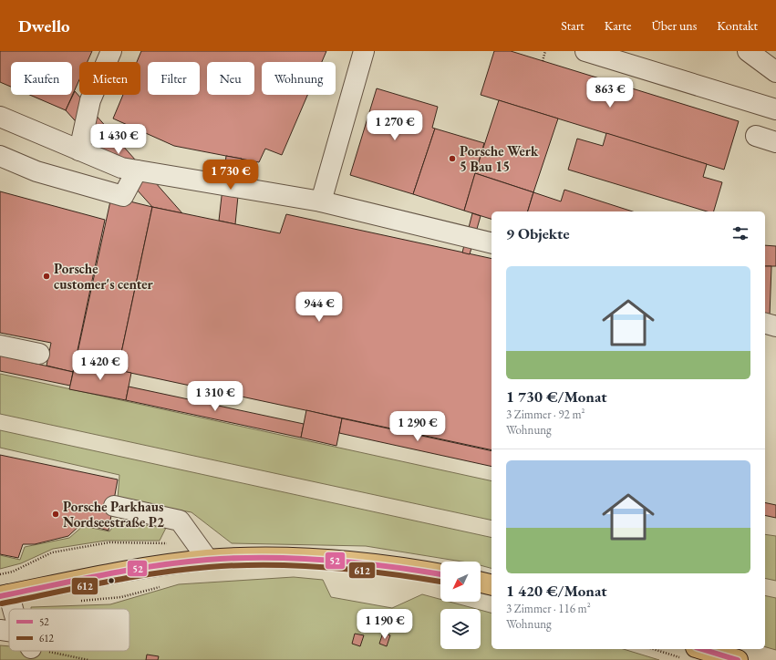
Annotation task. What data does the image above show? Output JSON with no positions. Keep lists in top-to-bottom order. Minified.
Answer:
{"places":["Porsche Werk 5 Bau 15","Porsche customer's center","Porsche Parkhaus Nordseestraße P2"],"lines":["transit line 52","transit line 612"],"legend":["52","612"],"north":"bottom left","page":{"header":"Dwello","nav":["Start","Karte","Über uns","Kontakt"],"chip":["Kaufen","Mieten","Filter","Neu","Wohnung"],"price":["863 €","1 270 €","1 430 €","1 730 €","944 €","1 420 €","1 310 €","1 290 €","1 190 €"],"heading":"9 Objekte","list":[{"name":"1 730 €/Monat","note":"3 Zimmer · 92 m² · Wohnung"},{"name":"1 420 €/Monat","note":"3 Zimmer · 116 m² · Wohnung"}]}}
